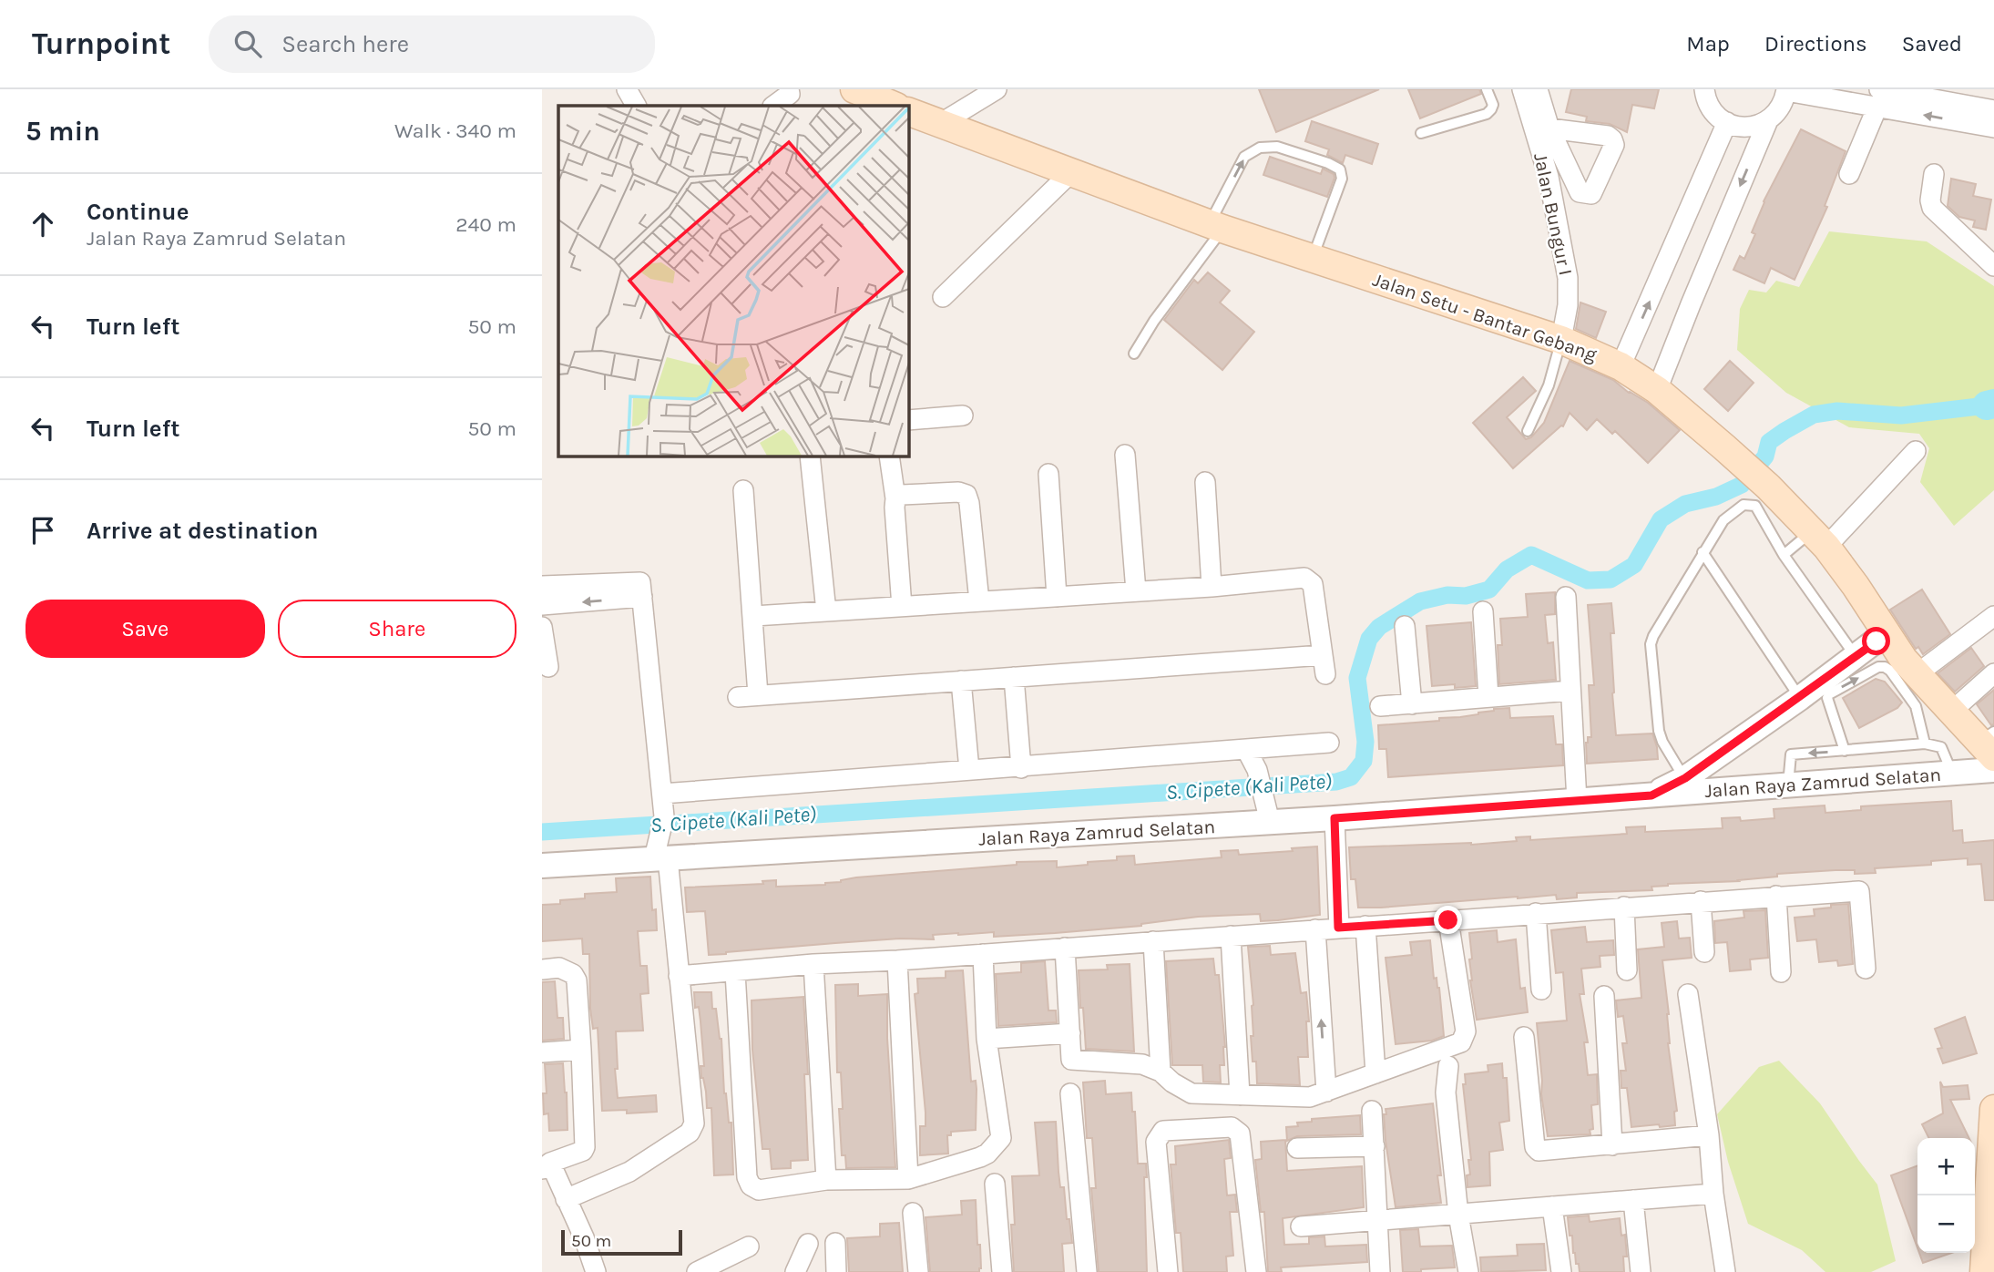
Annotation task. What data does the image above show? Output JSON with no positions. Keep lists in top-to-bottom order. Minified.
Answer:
{"streets":{"main road":["Jalan Setu - Bantar Gebang"],"street":["Jalan Bungur I","Jalan Raya Zamrud Selatan"]},"crossings":[["Jalan Bungur I","Jalan Setu - Bantar Gebang"],["Jalan Setu - Bantar Gebang","Jalan Raya Zamrud Selatan"]],"water":["S. Cipete (Kali Pete)"],"scale_bar":"50 m","page":{"header":"Turnpoint","search":"Search here","nav":["Map","Directions","Saved"],"heading":["5 min","Walk · 340 m"],"list":[["Continue","Jalan Raya Zamrud Selatan","240 m"],["Turn left","50 m"],["Turn left","50 m"],"Arrive at destination"],"buttons":["Save","Share"],"map_buttons":["+","−"],"scale":"50 m"}}
